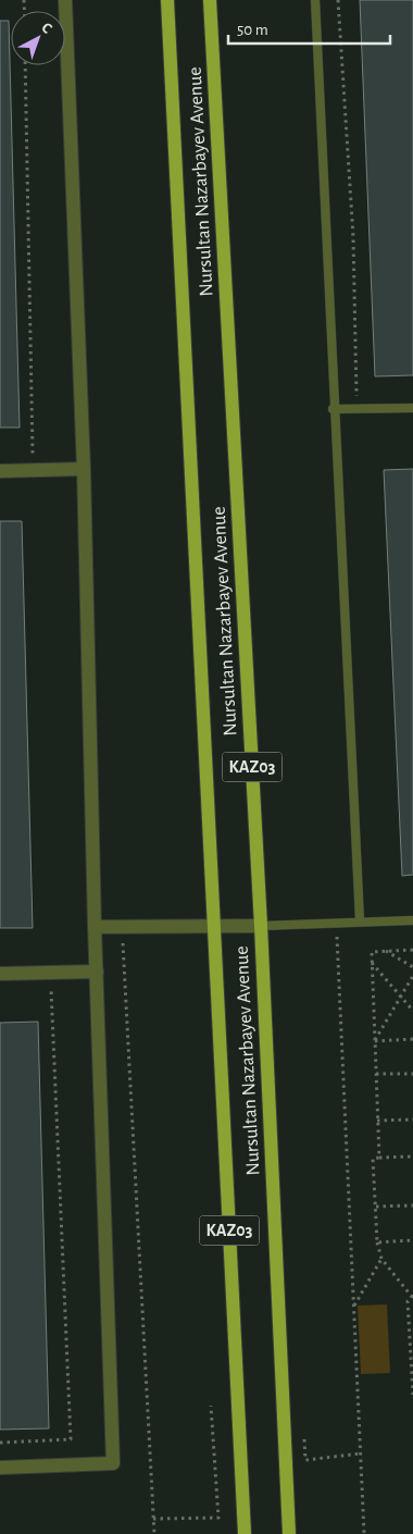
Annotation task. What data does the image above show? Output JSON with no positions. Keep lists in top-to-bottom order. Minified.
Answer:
{"streets":{"main road":["Nursultan Nazarbayev Avenue","KАZ03"]},"scale_bar":"50 m","north":"top right"}
